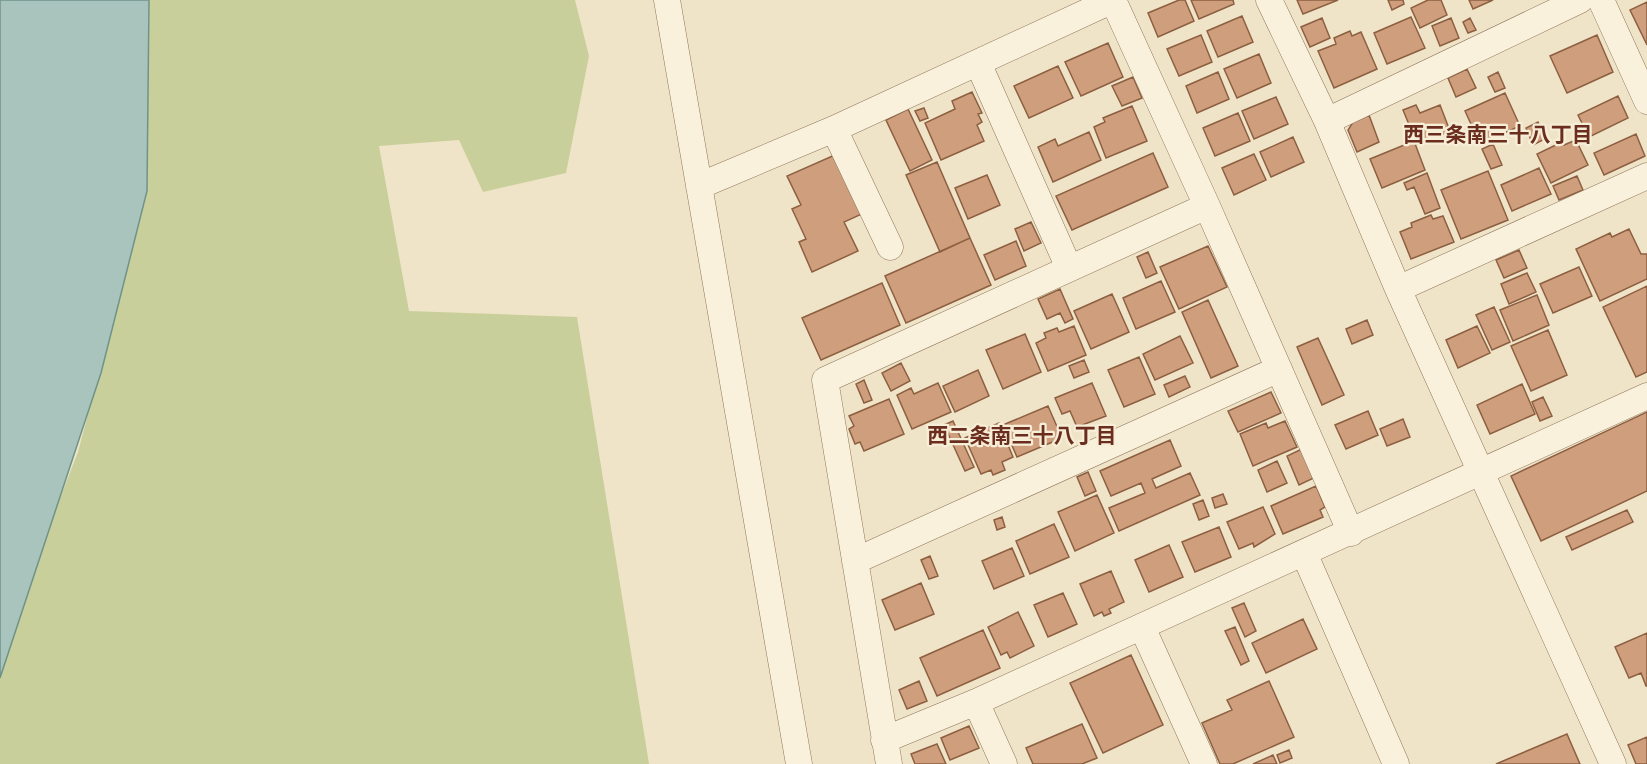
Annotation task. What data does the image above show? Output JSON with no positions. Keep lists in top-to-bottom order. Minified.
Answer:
{"districts":["西三条南三十八丁目","西二条南三十八丁目"]}
